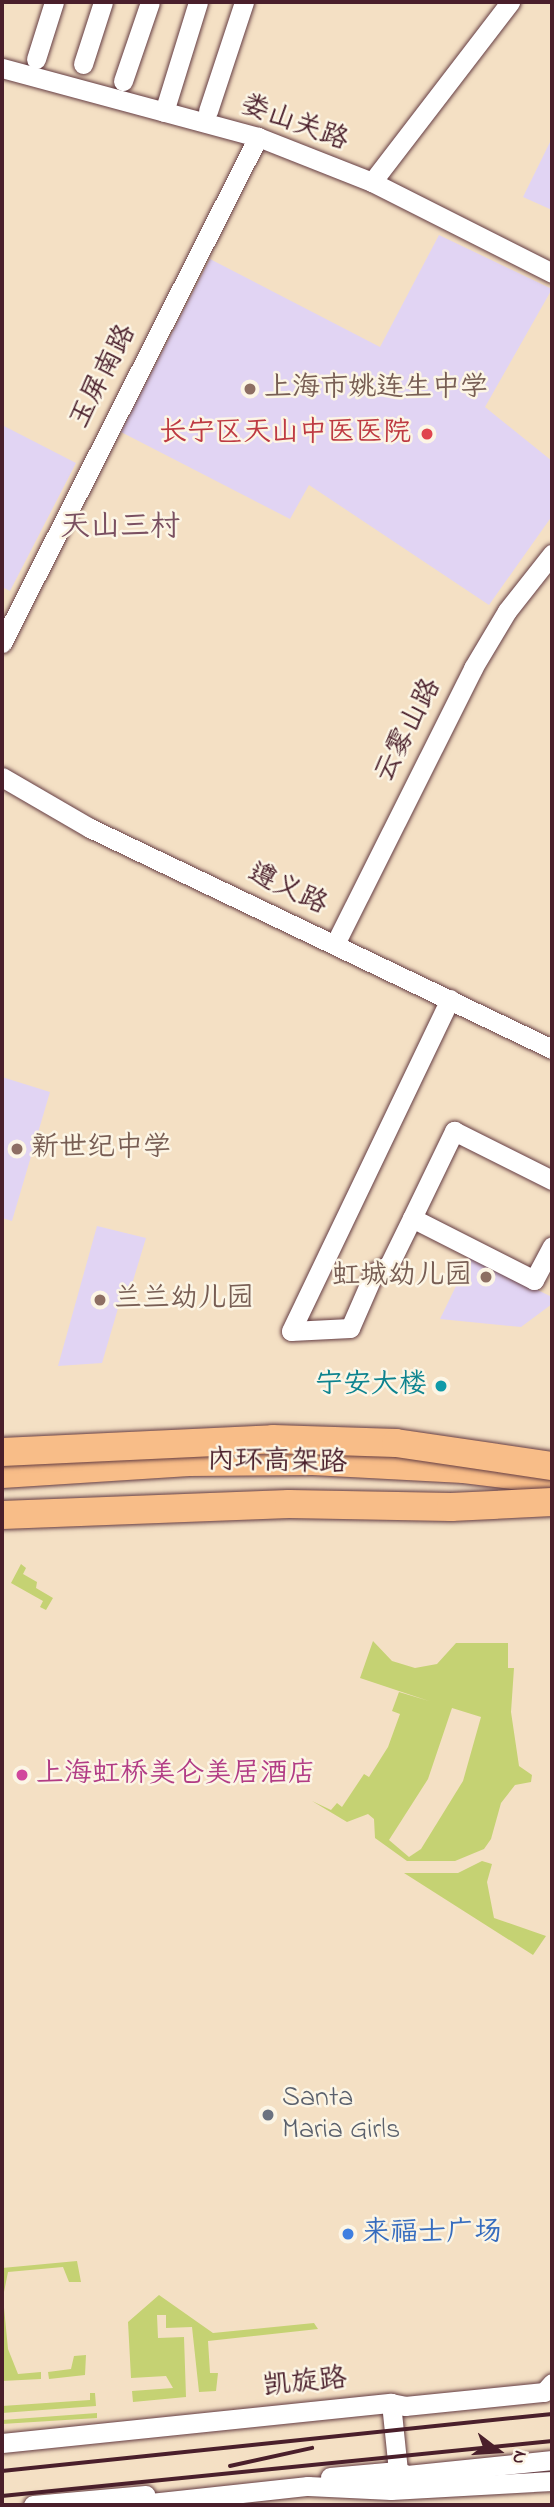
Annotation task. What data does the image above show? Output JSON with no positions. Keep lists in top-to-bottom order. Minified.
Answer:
{"streets":{"highway":["内环高架路"],"street":["娄山关路","玉屏南路","云雾山路","遵义路","凯旋路"]},"crossings":[["娄山关路","玉屏南路"],["云雾山路","遵义路"]],"districts":["天山三村"],"places":["上海市姚连生中学","长宁区天山中医医院","新世纪中学","虹城幼儿园","兰兰幼儿园","宁安大楼","上海虹桥美仑美居酒店","Santa Maria Girls","来福士广场"],"north":"right"}
